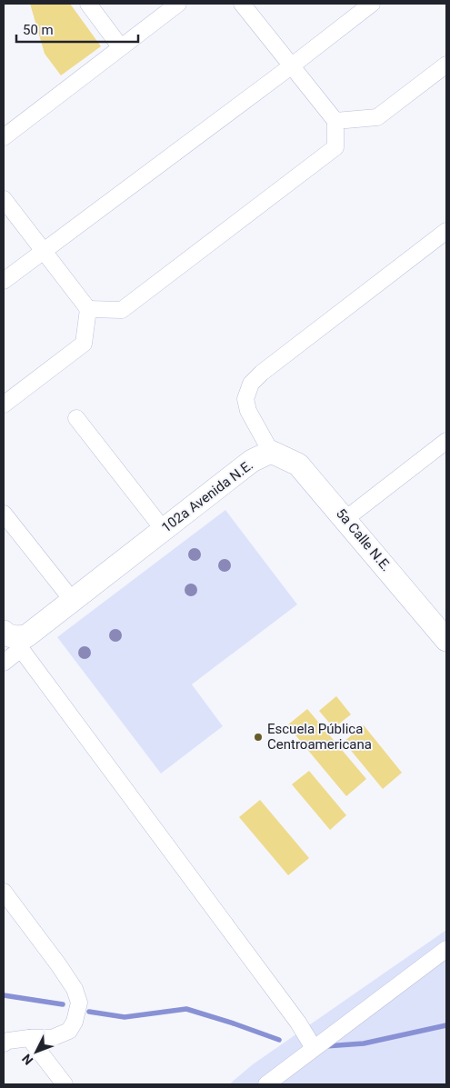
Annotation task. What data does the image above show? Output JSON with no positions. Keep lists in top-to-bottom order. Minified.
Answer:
{"streets":{"street":["102a Avenida N.E.","5a Calle N.E."]},"crossings":[["102a Avenida N.E.","5a Calle N.E."]],"places":["Escuela Pública Centroamericana"],"scale_bar":"50 m","north":"bottom left"}
